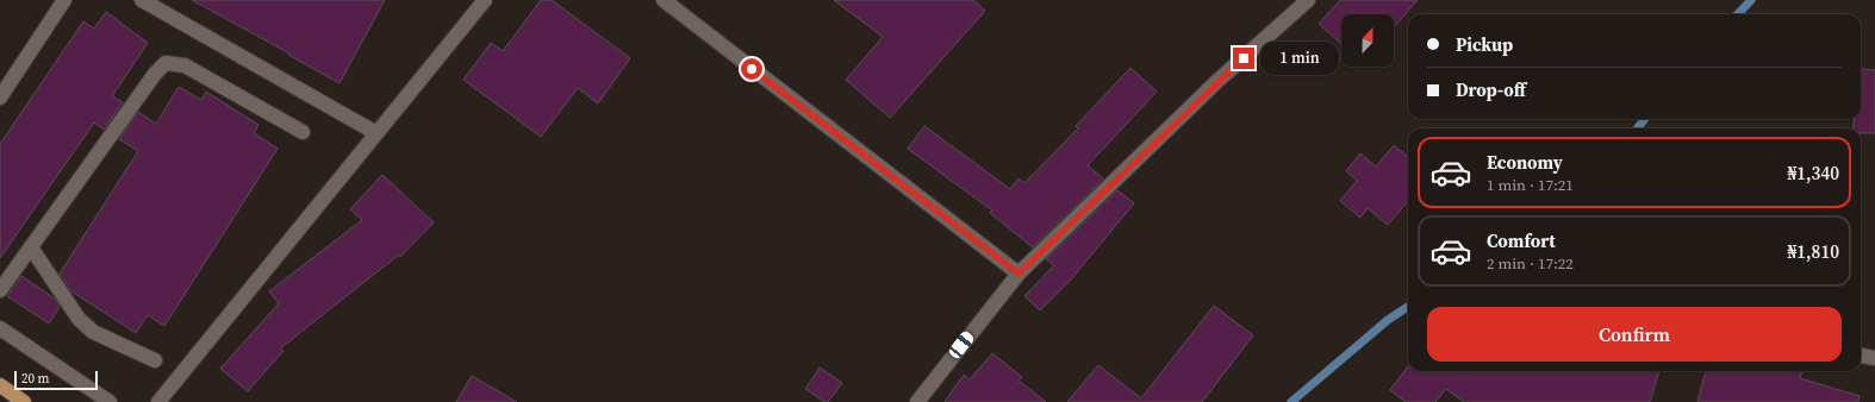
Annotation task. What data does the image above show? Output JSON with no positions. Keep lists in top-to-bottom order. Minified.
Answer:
{"scale_bar":"20 m","north":"top","page":{"banner":["Pickup","Drop-off"],"bubble":"1 min","list":[{"name":"Economy","note":"1 min · 17:21","value":"₦1,340"},{"name":"Comfort","note":"2 min · 17:22","value":"₦1,810"}],"buttons":"Confirm","scale":"20 m"}}
